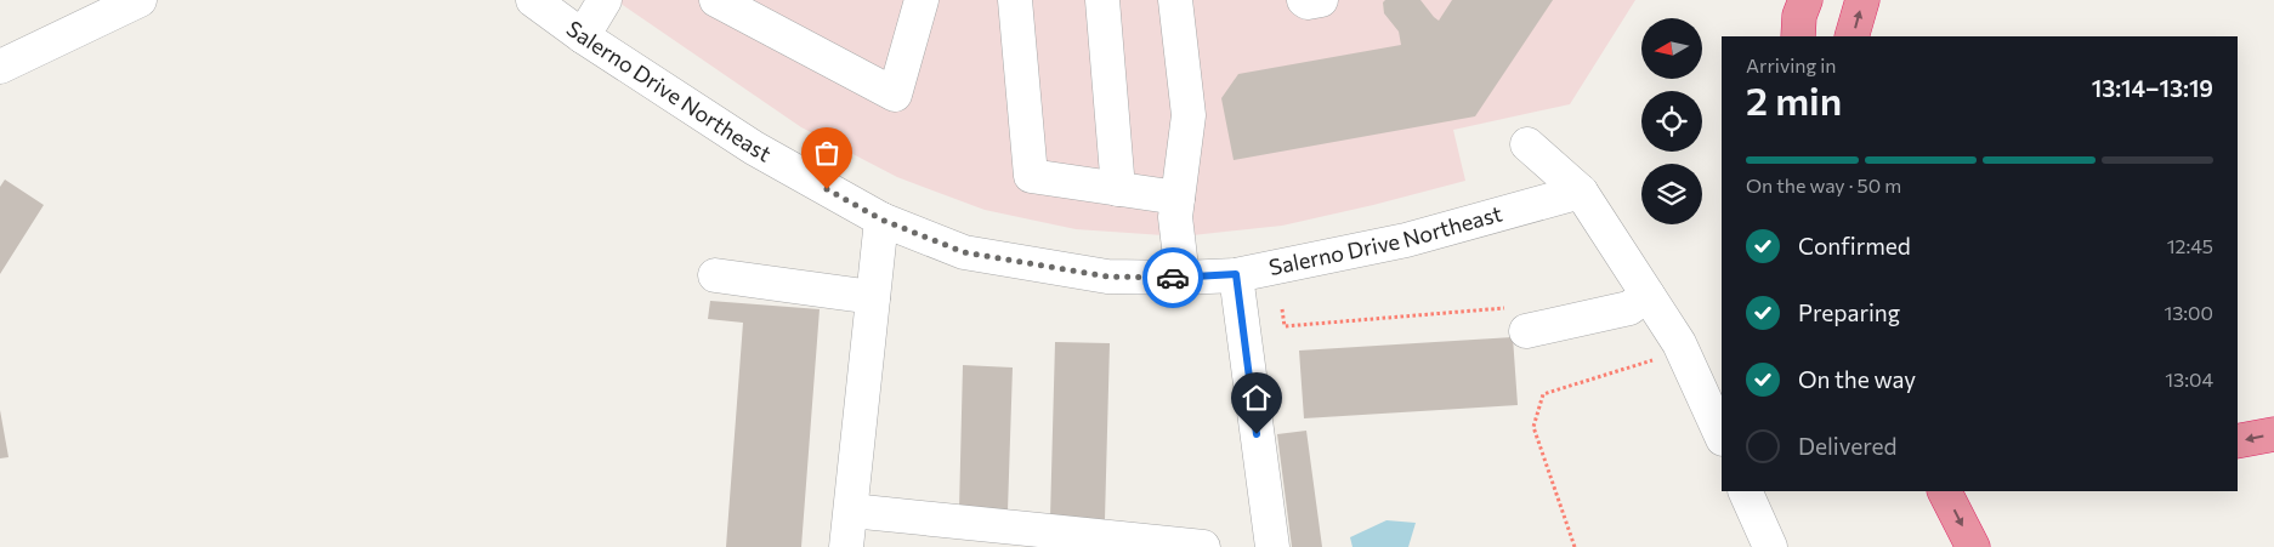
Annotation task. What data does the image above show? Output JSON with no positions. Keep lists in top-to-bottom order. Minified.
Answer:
{"streets":{"street":["Salerno Drive Northeast"]},"north":"left","page":{"heading":["2 min","Arriving in","13:14–13:19"],"bar":"On the way · 50 m","list":[["Confirmed","12:45"],["Preparing","13:00"],["On the way","13:04"],"Delivered"]}}
